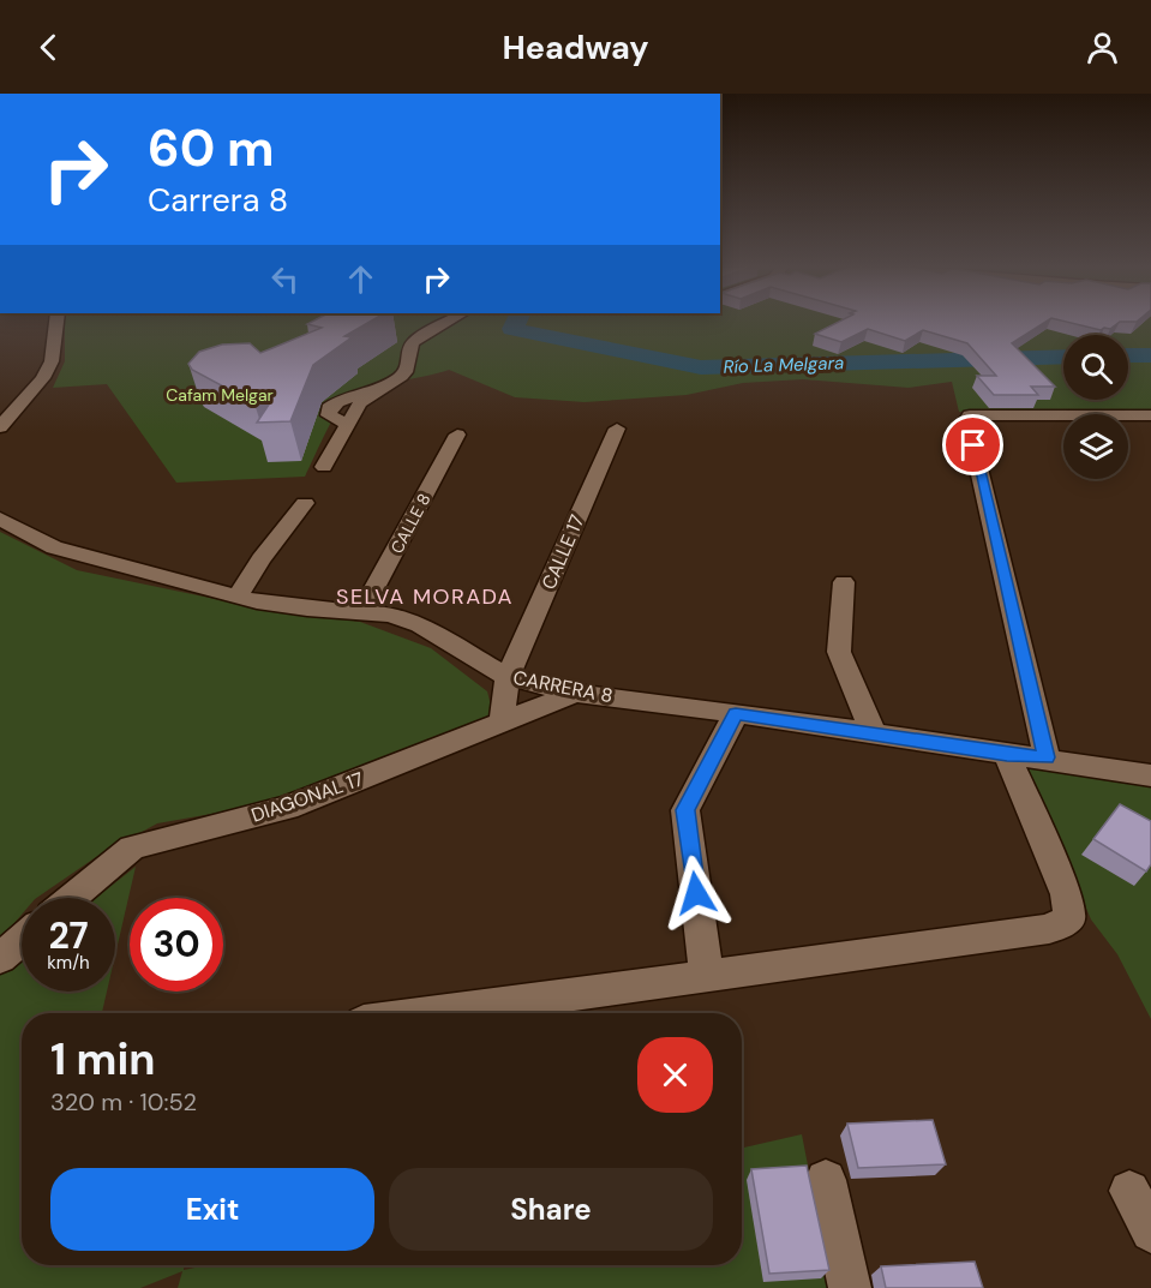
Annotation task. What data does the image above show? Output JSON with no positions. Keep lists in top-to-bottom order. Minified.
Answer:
{"streets":{"street":["CALLE 8","CALLE 17","CARRERA 8","DIAGONAL 17"]},"crossings":[["CALLE 8","CARRERA 8"],["CALLE 17","CARRERA 8"],["CALLE 17","DIAGONAL 17"],["CARRERA 8","DIAGONAL 17"]],"districts":["SELVA MORADA"],"water":["Río La Melgara"],"parks":["Cafam Melgar"],"page":{"header":"Headway","turn":["60 m","Carrera 8"],"speed":"27 km/h","limit":"30","heading":["1 min","320 m · 10:52"],"buttons":["Exit","Share"]}}
